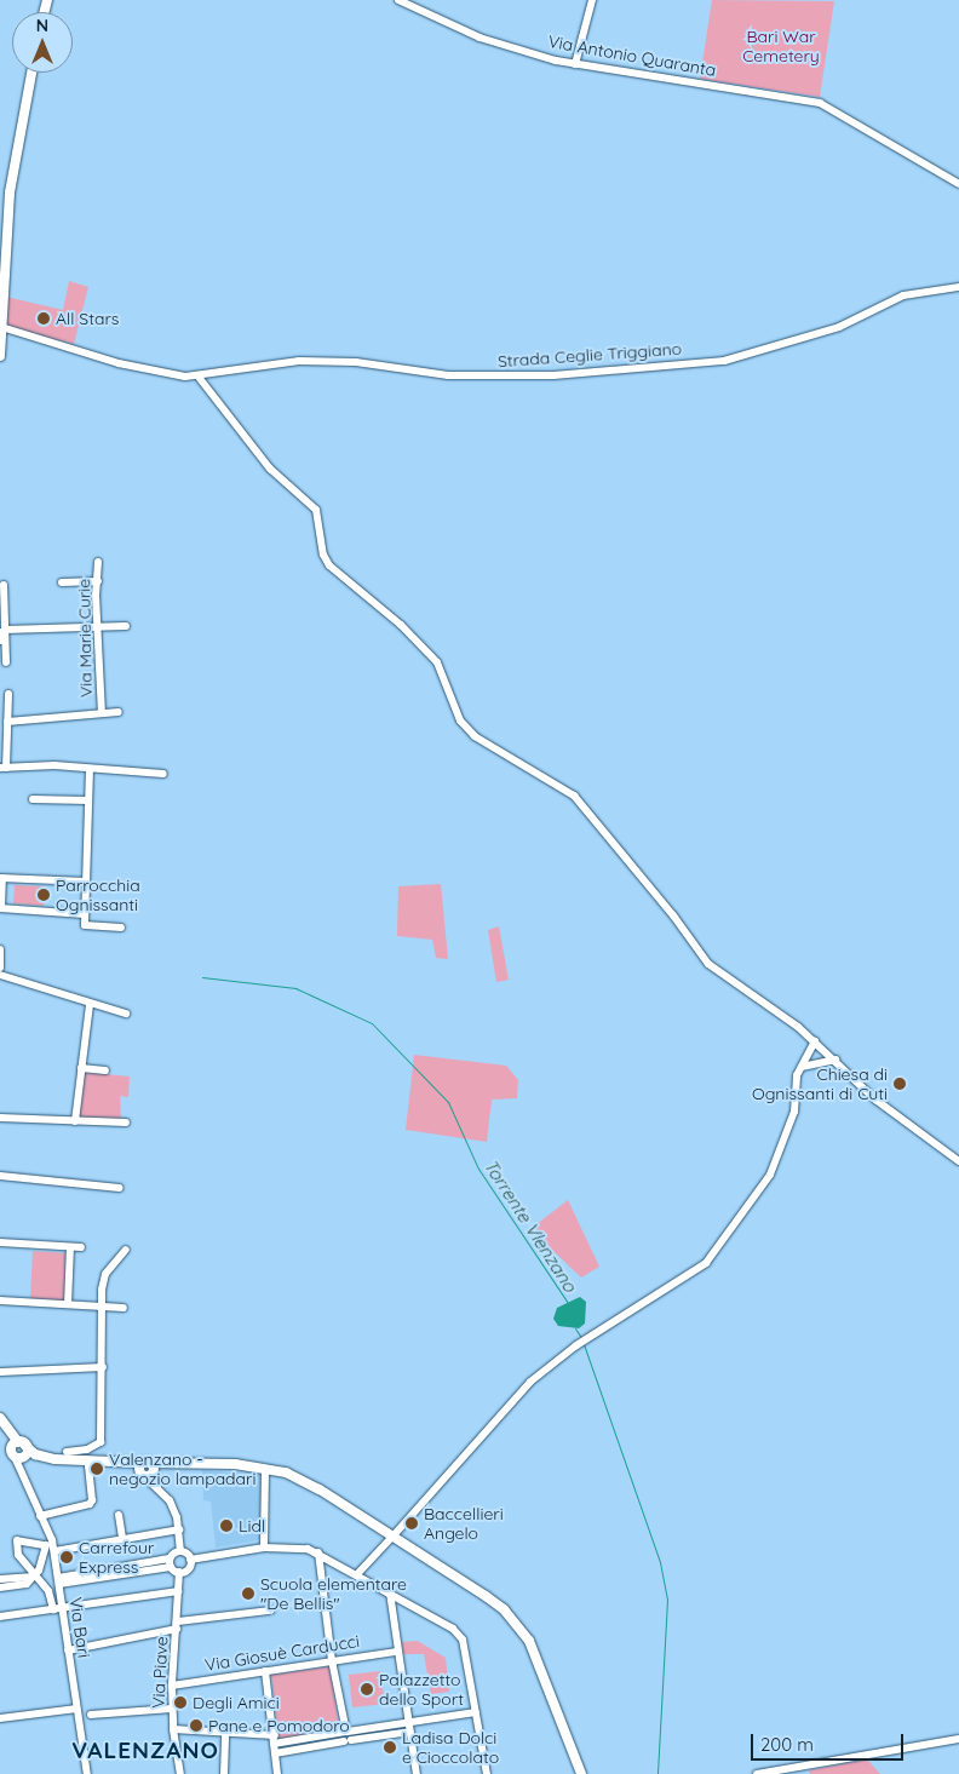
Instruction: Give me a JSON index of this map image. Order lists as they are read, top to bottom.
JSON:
{
  "streets": {
    "main road": ["Via Bari"],
    "street": [
      "Via Antonio Quaranta",
      "Strada Ceglie Triggiano",
      "Via Marie Curie",
      "Via Giosuè Carducci",
      "Via Piave"
    ]
  },
  "crossings": [
    ["Via Giosuè Carducci", "Via Piave"]
  ],
  "districts": ["VALENZANO"],
  "water": ["Torrente Vlenzano"],
  "parks": ["Bari War Cemetery"],
  "places": [
    "All Stars",
    "Parrocchia Ognissanti",
    "Chiesa di Ognissanti di Cuti",
    "Valenzano - negozio lampadari",
    "Baccellieri Angelo",
    "Lidl",
    "Carrefour Express",
    "Scuola elementare \"De Bellis\"",
    "Palazzetto dello Sport",
    "Degli Amici",
    "Pane e Pomodoro",
    "Ladisa Dolci e Cioccolato"
  ],
  "scale_bar": "200 m",
  "north": "top"
}
